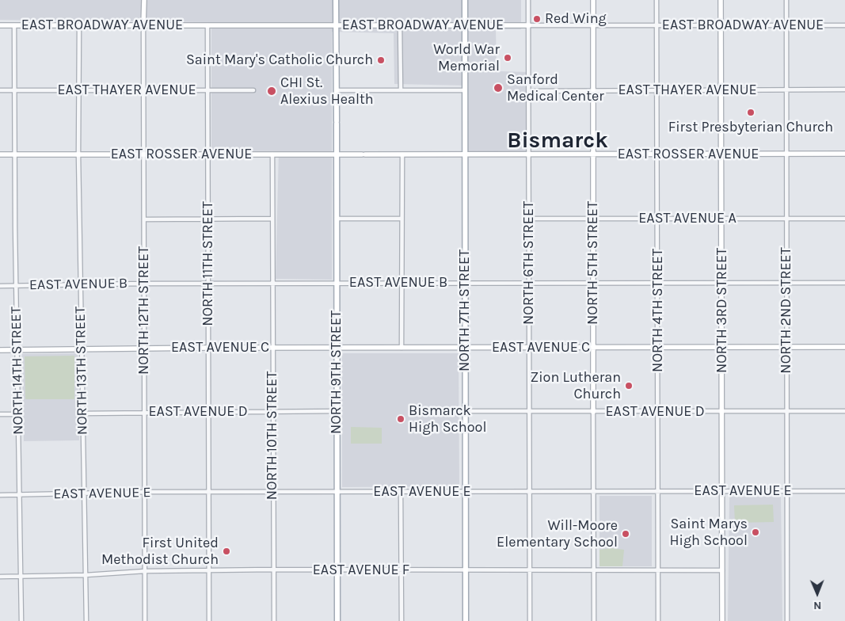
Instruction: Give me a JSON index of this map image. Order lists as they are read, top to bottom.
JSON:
{
  "streets": {
    "main road": ["NORTH 7TH STREET", "NORTH 9TH STREET"],
    "street": [
      "EAST BROADWAY AVENUE",
      "EAST THAYER AVENUE",
      "EAST ROSSER AVENUE",
      "EAST AVENUE A",
      "NORTH 6TH STREET",
      "NORTH 5TH STREET",
      "NORTH 11TH STREET",
      "EAST AVENUE B",
      "NORTH 12TH STREET",
      "NORTH 4TH STREET",
      "NORTH 3RD STREET",
      "NORTH 2ND STREET",
      "EAST AVENUE C",
      "NORTH 14TH STREET",
      "NORTH 13TH STREET",
      "EAST AVENUE D",
      "NORTH 10TH STREET",
      "EAST AVENUE E",
      "EAST AVENUE F"
    ]
  },
  "crossings": [
    ["EAST BROADWAY AVENUE", "NORTH 6TH STREET"],
    ["EAST BROADWAY AVENUE", "NORTH 5TH STREET"],
    ["EAST BROADWAY AVENUE", "NORTH 11TH STREET"],
    ["EAST BROADWAY AVENUE", "NORTH 12TH STREET"],
    ["EAST BROADWAY AVENUE", "NORTH 7TH STREET"],
    ["EAST BROADWAY AVENUE", "NORTH 4TH STREET"],
    ["EAST BROADWAY AVENUE", "NORTH 3RD STREET"],
    ["EAST BROADWAY AVENUE", "NORTH 2ND STREET"],
    ["EAST BROADWAY AVENUE", "NORTH 14TH STREET"],
    ["EAST BROADWAY AVENUE", "NORTH 13TH STREET"],
    ["EAST BROADWAY AVENUE", "NORTH 9TH STREET"],
    ["EAST THAYER AVENUE", "NORTH 6TH STREET"],
    ["EAST THAYER AVENUE", "NORTH 5TH STREET"],
    ["EAST THAYER AVENUE", "NORTH 11TH STREET"],
    ["EAST THAYER AVENUE", "NORTH 12TH STREET"],
    ["EAST THAYER AVENUE", "NORTH 4TH STREET"],
    ["EAST THAYER AVENUE", "NORTH 3RD STREET"],
    ["EAST THAYER AVENUE", "NORTH 2ND STREET"],
    ["EAST THAYER AVENUE", "NORTH 14TH STREET"],
    ["EAST THAYER AVENUE", "NORTH 13TH STREET"],
    ["EAST ROSSER AVENUE", "NORTH 6TH STREET"],
    ["EAST ROSSER AVENUE", "NORTH 5TH STREET"],
    ["EAST ROSSER AVENUE", "NORTH 11TH STREET"],
    ["EAST ROSSER AVENUE", "NORTH 12TH STREET"],
    ["EAST ROSSER AVENUE", "NORTH 7TH STREET"],
    ["EAST ROSSER AVENUE", "NORTH 4TH STREET"],
    ["EAST ROSSER AVENUE", "NORTH 3RD STREET"],
    ["EAST ROSSER AVENUE", "NORTH 2ND STREET"],
    ["EAST ROSSER AVENUE", "NORTH 14TH STREET"],
    ["EAST ROSSER AVENUE", "NORTH 13TH STREET"],
    ["EAST ROSSER AVENUE", "NORTH 9TH STREET"],
    ["EAST ROSSER AVENUE", "NORTH 10TH STREET"],
    ["EAST AVENUE A", "NORTH 6TH STREET"],
    ["EAST AVENUE A", "NORTH 5TH STREET"],
    ["EAST AVENUE A", "NORTH 4TH STREET"],
    ["EAST AVENUE A", "NORTH 3RD STREET"],
    ["EAST AVENUE A", "NORTH 2ND STREET"],
    ["NORTH 6TH STREET", "EAST AVENUE B"],
    ["NORTH 6TH STREET", "EAST AVENUE C"],
    ["NORTH 6TH STREET", "EAST AVENUE D"],
    ["NORTH 6TH STREET", "EAST AVENUE E"],
    ["NORTH 6TH STREET", "EAST AVENUE F"],
    ["NORTH 5TH STREET", "EAST AVENUE B"],
    ["NORTH 5TH STREET", "EAST AVENUE C"],
    ["NORTH 5TH STREET", "EAST AVENUE D"],
    ["NORTH 5TH STREET", "EAST AVENUE E"],
    ["NORTH 5TH STREET", "EAST AVENUE F"],
    ["NORTH 11TH STREET", "EAST AVENUE B"],
    ["NORTH 11TH STREET", "EAST AVENUE C"],
    ["NORTH 11TH STREET", "EAST AVENUE D"],
    ["NORTH 11TH STREET", "EAST AVENUE E"],
    ["NORTH 11TH STREET", "EAST AVENUE F"],
    ["EAST AVENUE B", "NORTH 12TH STREET"],
    ["EAST AVENUE B", "NORTH 7TH STREET"],
    ["EAST AVENUE B", "NORTH 4TH STREET"],
    ["EAST AVENUE B", "NORTH 3RD STREET"],
    ["EAST AVENUE B", "NORTH 2ND STREET"],
    ["EAST AVENUE B", "NORTH 14TH STREET"],
    ["EAST AVENUE B", "NORTH 13TH STREET"],
    ["EAST AVENUE B", "NORTH 9TH STREET"],
    ["EAST AVENUE B", "NORTH 10TH STREET"],
    ["NORTH 12TH STREET", "EAST AVENUE C"],
    ["NORTH 12TH STREET", "EAST AVENUE D"],
    ["NORTH 12TH STREET", "EAST AVENUE E"],
    ["NORTH 12TH STREET", "EAST AVENUE F"],
    ["NORTH 7TH STREET", "EAST AVENUE C"],
    ["NORTH 7TH STREET", "EAST AVENUE D"],
    ["NORTH 7TH STREET", "EAST AVENUE E"],
    ["NORTH 7TH STREET", "EAST AVENUE F"],
    ["NORTH 4TH STREET", "EAST AVENUE C"],
    ["NORTH 4TH STREET", "EAST AVENUE D"],
    ["NORTH 4TH STREET", "EAST AVENUE E"],
    ["NORTH 4TH STREET", "EAST AVENUE F"],
    ["NORTH 3RD STREET", "EAST AVENUE C"],
    ["NORTH 3RD STREET", "EAST AVENUE D"],
    ["NORTH 3RD STREET", "EAST AVENUE E"],
    ["NORTH 3RD STREET", "EAST AVENUE F"],
    ["NORTH 2ND STREET", "EAST AVENUE C"],
    ["NORTH 2ND STREET", "EAST AVENUE D"],
    ["NORTH 2ND STREET", "EAST AVENUE E"],
    ["EAST AVENUE C", "NORTH 14TH STREET"],
    ["EAST AVENUE C", "NORTH 13TH STREET"],
    ["EAST AVENUE C", "NORTH 9TH STREET"],
    ["EAST AVENUE C", "NORTH 10TH STREET"],
    ["NORTH 14TH STREET", "EAST AVENUE E"],
    ["NORTH 14TH STREET", "EAST AVENUE F"],
    ["NORTH 13TH STREET", "EAST AVENUE D"],
    ["NORTH 13TH STREET", "EAST AVENUE E"],
    ["NORTH 13TH STREET", "EAST AVENUE F"],
    ["NORTH 9TH STREET", "EAST AVENUE D"],
    ["NORTH 9TH STREET", "EAST AVENUE E"],
    ["NORTH 9TH STREET", "EAST AVENUE F"],
    ["EAST AVENUE D", "NORTH 10TH STREET"],
    ["NORTH 10TH STREET", "EAST AVENUE E"],
    ["NORTH 10TH STREET", "EAST AVENUE F"]
  ],
  "districts": ["Bismarck"],
  "places": [
    "Red Wing",
    "World War Memorial",
    "Saint Mary's Catholic Church",
    "Sanford Medical Center",
    "CHI St. Alexius Health",
    "First Presbyterian Church",
    "Zion Lutheran Church",
    "Bismarck High School",
    "Saint Marys High School",
    "Will-Moore Elementary School",
    "First United Methodist Church"
  ],
  "north": "bottom"
}
